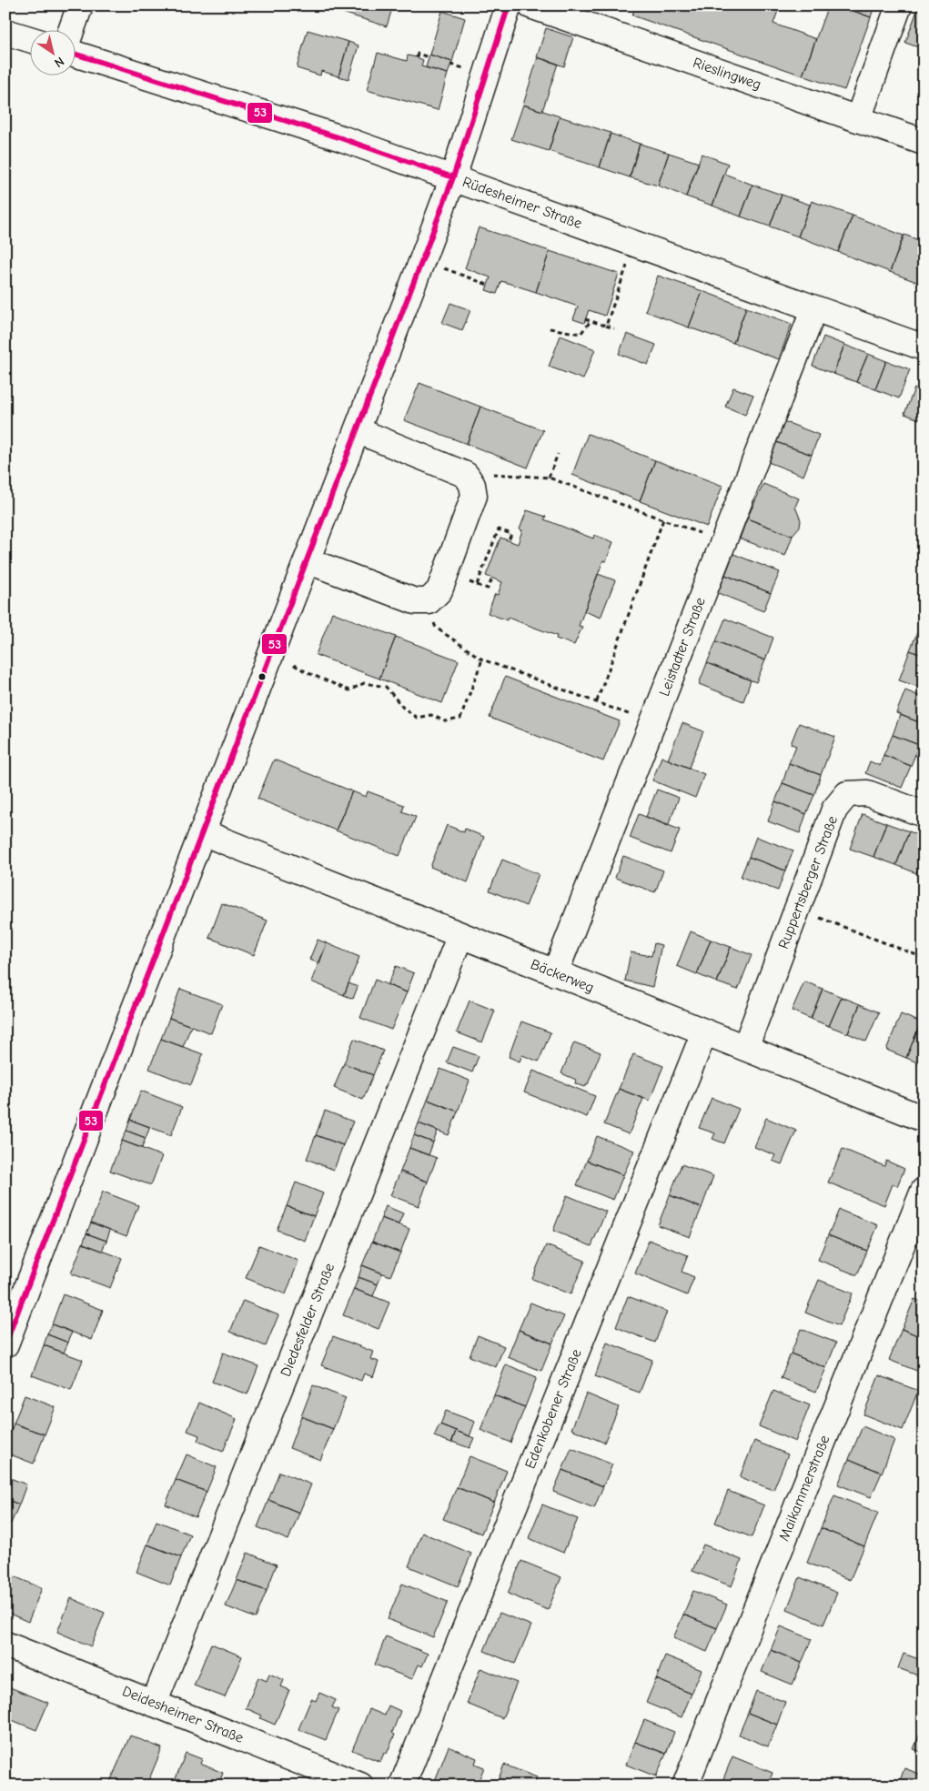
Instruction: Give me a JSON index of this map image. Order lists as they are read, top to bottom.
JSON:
{
  "streets": {
    "street": [
      "Rieslingweg",
      "Rüdesheimer Straße",
      "Leistadter Straße",
      "Ruppertsberger Straße",
      "Bäckerweg",
      "Diedesfelder Straße",
      "Edenkobener Straße",
      "Maikammerstraße",
      "Deidesheimer Straße"
    ]
  },
  "crossings": [
    ["Leistadter Straße", "Bäckerweg"],
    ["Ruppertsberger Straße", "Bäckerweg"],
    ["Bäckerweg", "Diedesfelder Straße"],
    ["Bäckerweg", "Edenkobener Straße"],
    ["Diedesfelder Straße", "Deidesheimer Straße"]
  ],
  "lines": ["transit line 53"],
  "north": "bottom right"
}
